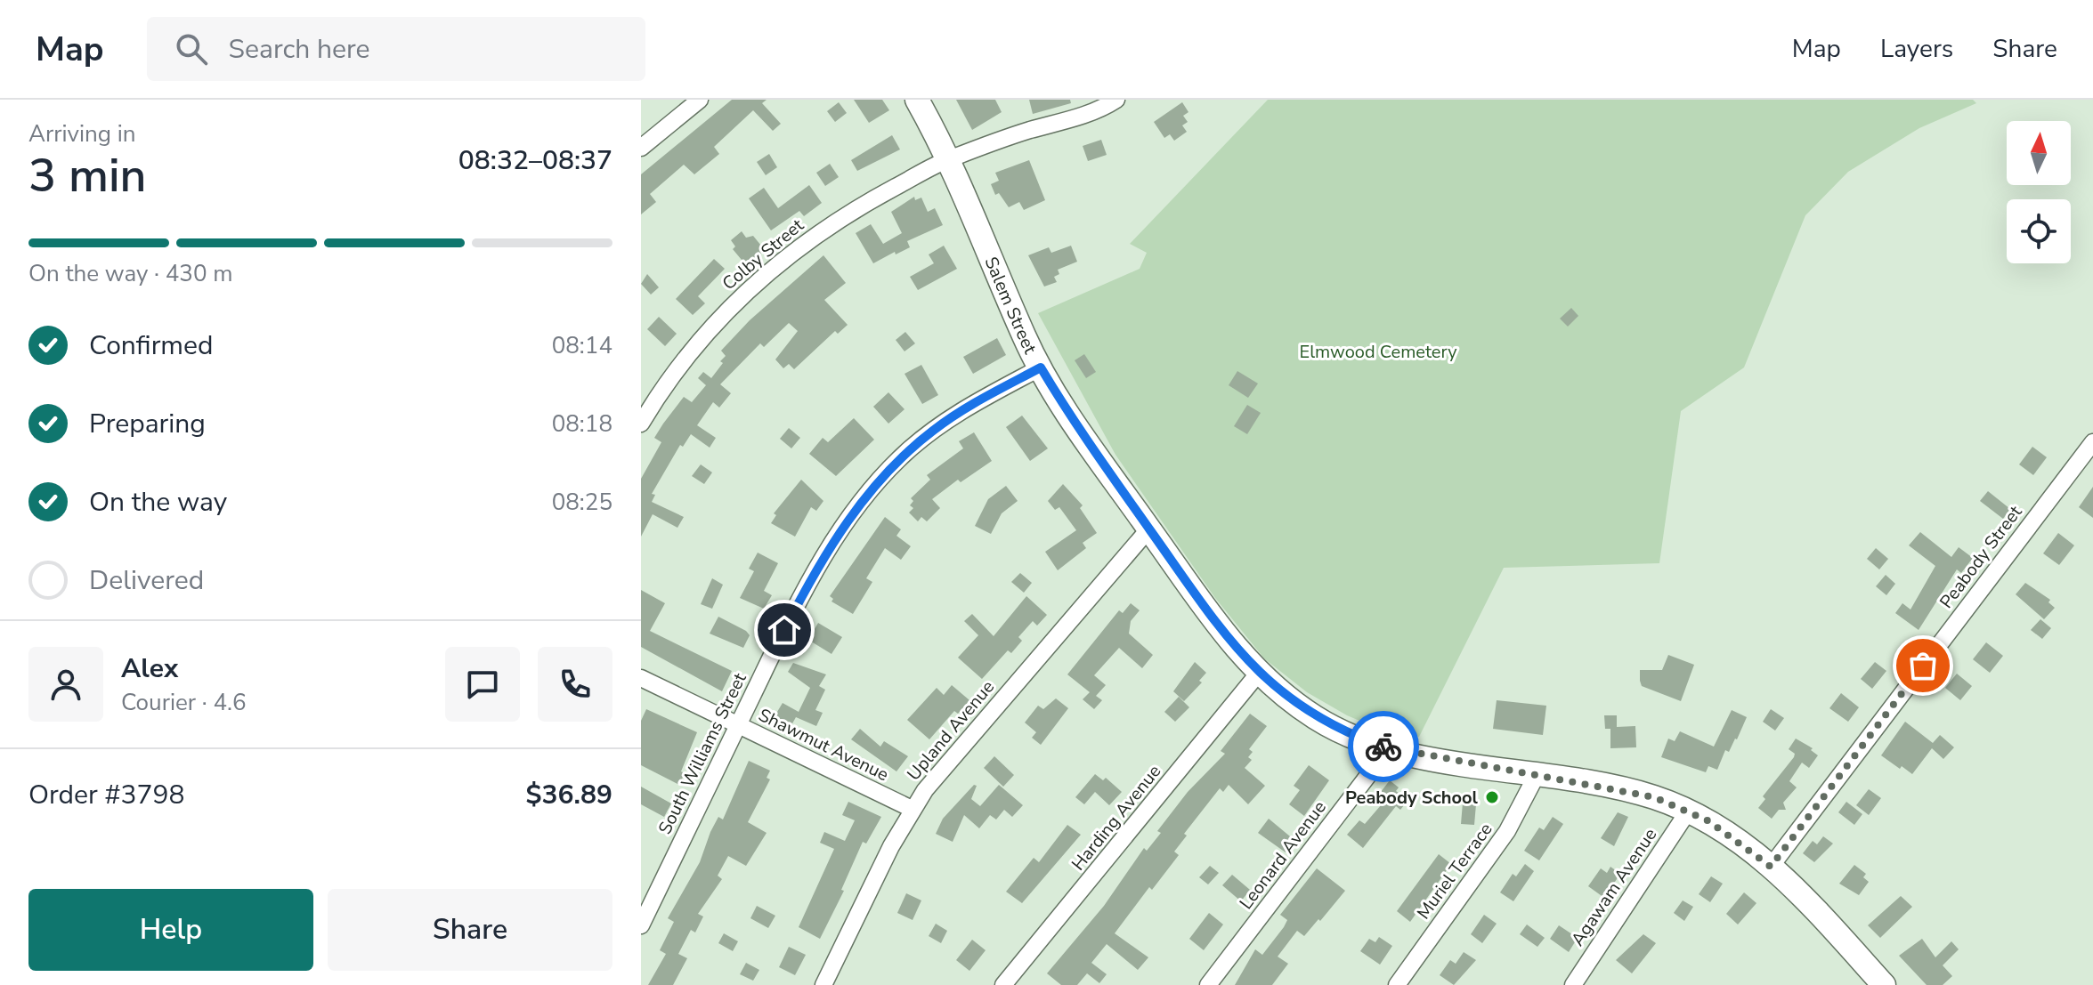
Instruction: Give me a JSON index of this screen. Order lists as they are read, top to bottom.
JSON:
{
  "streets": {
    "main road": ["Salem Street"],
    "street": [
      "Colby Street",
      "Peabody Street",
      "Upland Avenue",
      "Shawmut Avenue",
      "South Williams Street",
      "Harding Avenue",
      "Leonard Avenue",
      "Muriel Terrace",
      "Agawam Avenue"
    ]
  },
  "crossings": [
    ["Colby Street", "Salem Street"],
    ["Salem Street", "Peabody Street"],
    ["Salem Street", "Upland Avenue"],
    ["Salem Street", "South Williams Street"],
    ["Salem Street", "Harding Avenue"],
    ["Salem Street", "Leonard Avenue"],
    ["Salem Street", "Muriel Terrace"],
    ["Salem Street", "Agawam Avenue"],
    ["Upland Avenue", "Shawmut Avenue"],
    ["Shawmut Avenue", "South Williams Street"]
  ],
  "parks": ["Elmwood Cemetery"],
  "places": ["Peabody School"],
  "north": "top",
  "page": {
    "header": "Map",
    "search": "Search here",
    "nav": ["Map", "Layers", "Share"],
    "heading": ["3 min", "Arriving in", "08:32–08:37"],
    "panel": [
      "Alex",
      "Courier · 4.6",
      "Order #3798",
      "$36.89"
    ],
    "bar": "On the way · 430 m",
    "list": [
      ["Confirmed", "08:14"],
      ["Preparing", "08:18"],
      ["On the way", "08:25"],
      "Delivered"
    ],
    "buttons": ["Help", "Share"]
  }
}
